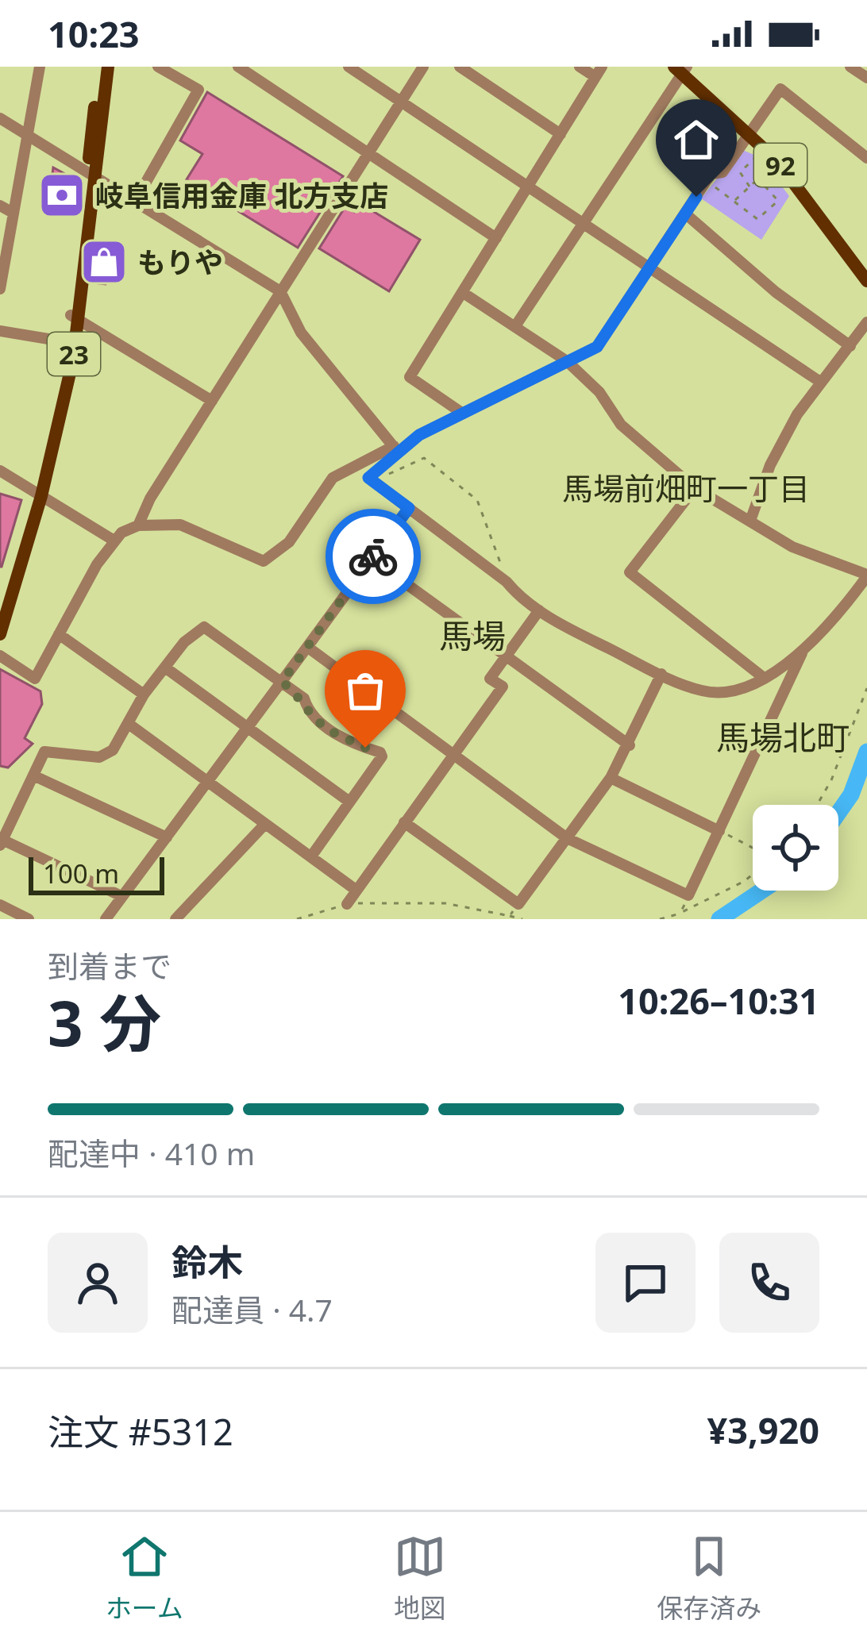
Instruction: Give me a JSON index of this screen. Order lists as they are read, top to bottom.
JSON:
{
  "streets": {
    "main road": ["92", "23"]
  },
  "districts": ["馬場前畑町一丁目", "馬場", "馬場北町"],
  "places": {
    "bank": ["岐阜信用金庫 北方支店"],
    "shop": ["もりや"]
  },
  "scale_bar": "100 m",
  "page": {
    "status": "10:23",
    "scale": "100 m",
    "heading": ["3 分", "到着まで", "10:26–10:31"],
    "panel": [
      "鈴木",
      "配達員 · 4.7",
      "注文 #5312",
      "¥3,920"
    ],
    "bar": "配達中 · 410 m",
    "tabs": ["ホーム", "地図", "保存済み"]
  }
}
